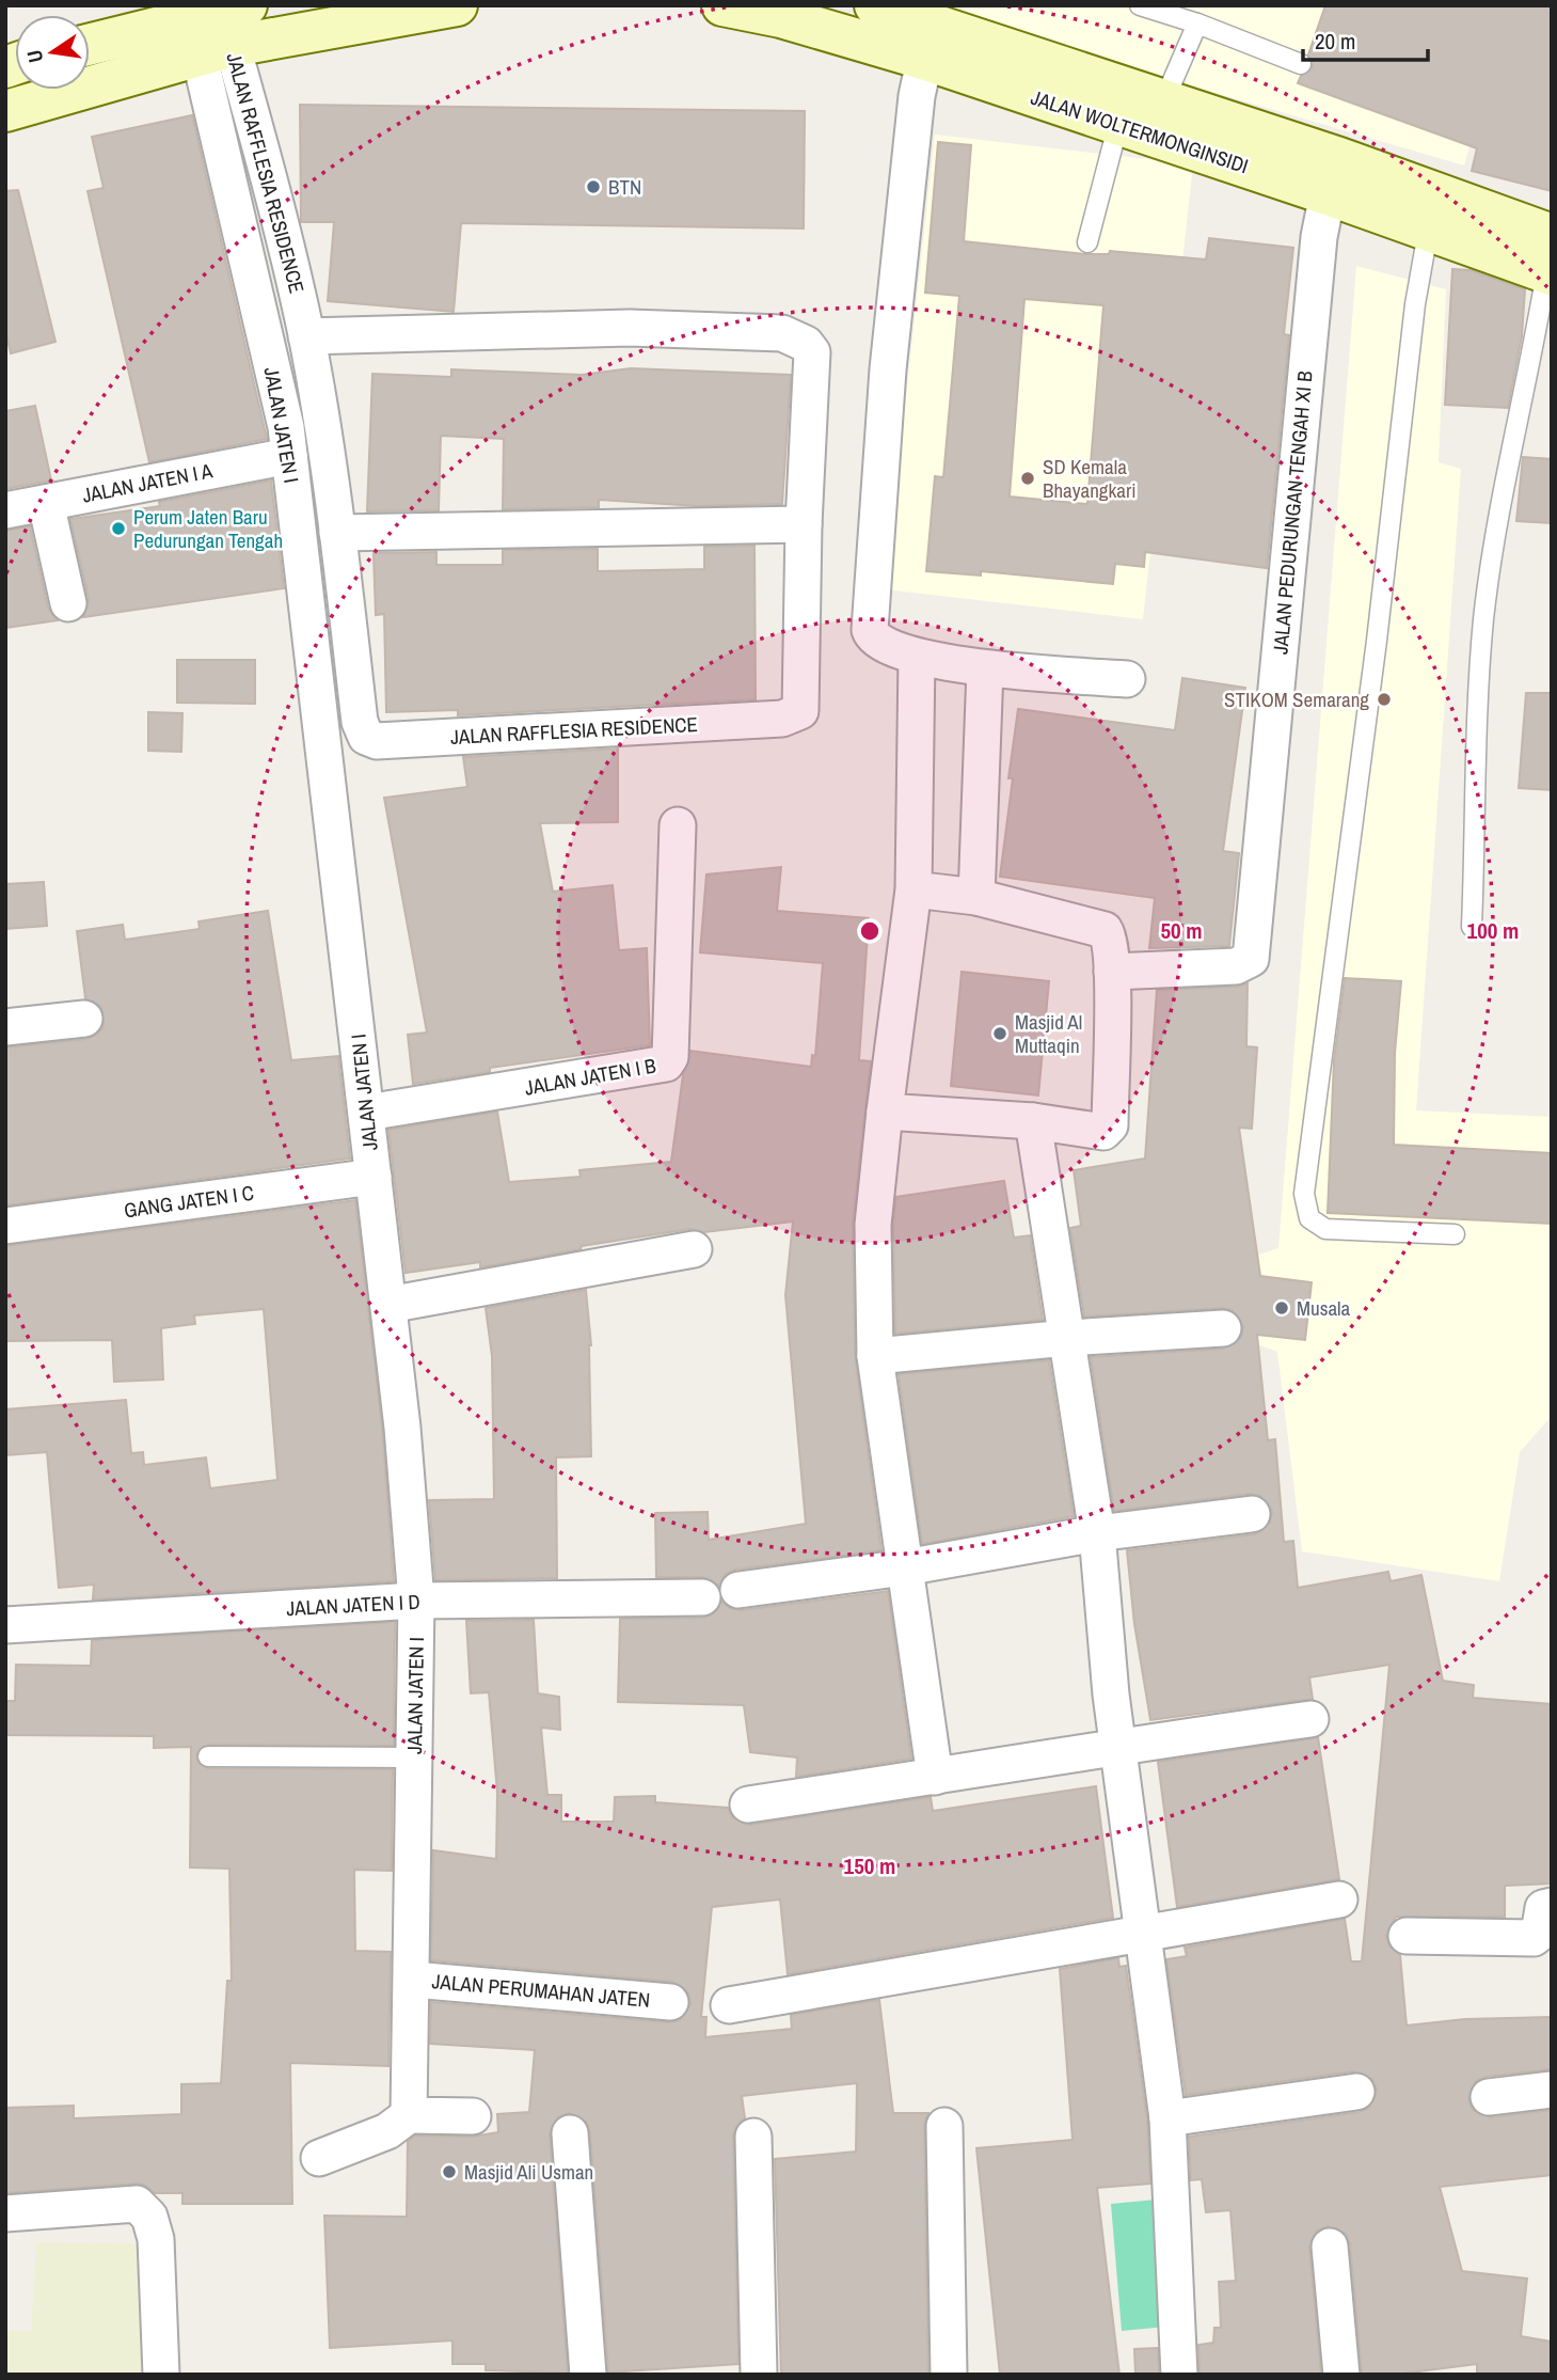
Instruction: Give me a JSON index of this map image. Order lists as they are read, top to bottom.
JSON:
{
  "streets": {
    "main road": ["JALAN WOLTERMONGINSIDI"],
    "street": [
      "JALAN RAFFLESIA RESIDENCE",
      "JALAN JATEN I",
      "JALAN JATEN I A",
      "JALAN PEDURUNGAN TENGAH XI B",
      "JALAN JATEN I B",
      "GANG JATEN I C",
      "JALAN JATEN I D",
      "JALAN PERUMAHAN JATEN"
    ]
  },
  "crossings": [
    ["JALAN WOLTERMONGINSIDI", "JALAN PEDURUNGAN TENGAH XI B"],
    ["JALAN RAFFLESIA RESIDENCE", "JALAN JATEN I"],
    ["JALAN JATEN I", "JALAN JATEN I A"],
    ["JALAN JATEN I", "JALAN JATEN I B"],
    ["JALAN JATEN I", "GANG JATEN I C"],
    ["JALAN JATEN I", "JALAN JATEN I D"],
    ["JALAN JATEN I", "JALAN PERUMAHAN JATEN"]
  ],
  "places": [
    "BTN",
    "SD Kemala Bhayangkari",
    "Perum Jaten Baru Pedurungan Tengah",
    "STIKOM Semarang",
    "Masjid Al Muttaqin",
    "Musala",
    "Masjid Ali Usman"
  ],
  "scale_bar": "20 m",
  "north": "left",
  "rings": ["50 m", "100 m", "150 m"]
}
